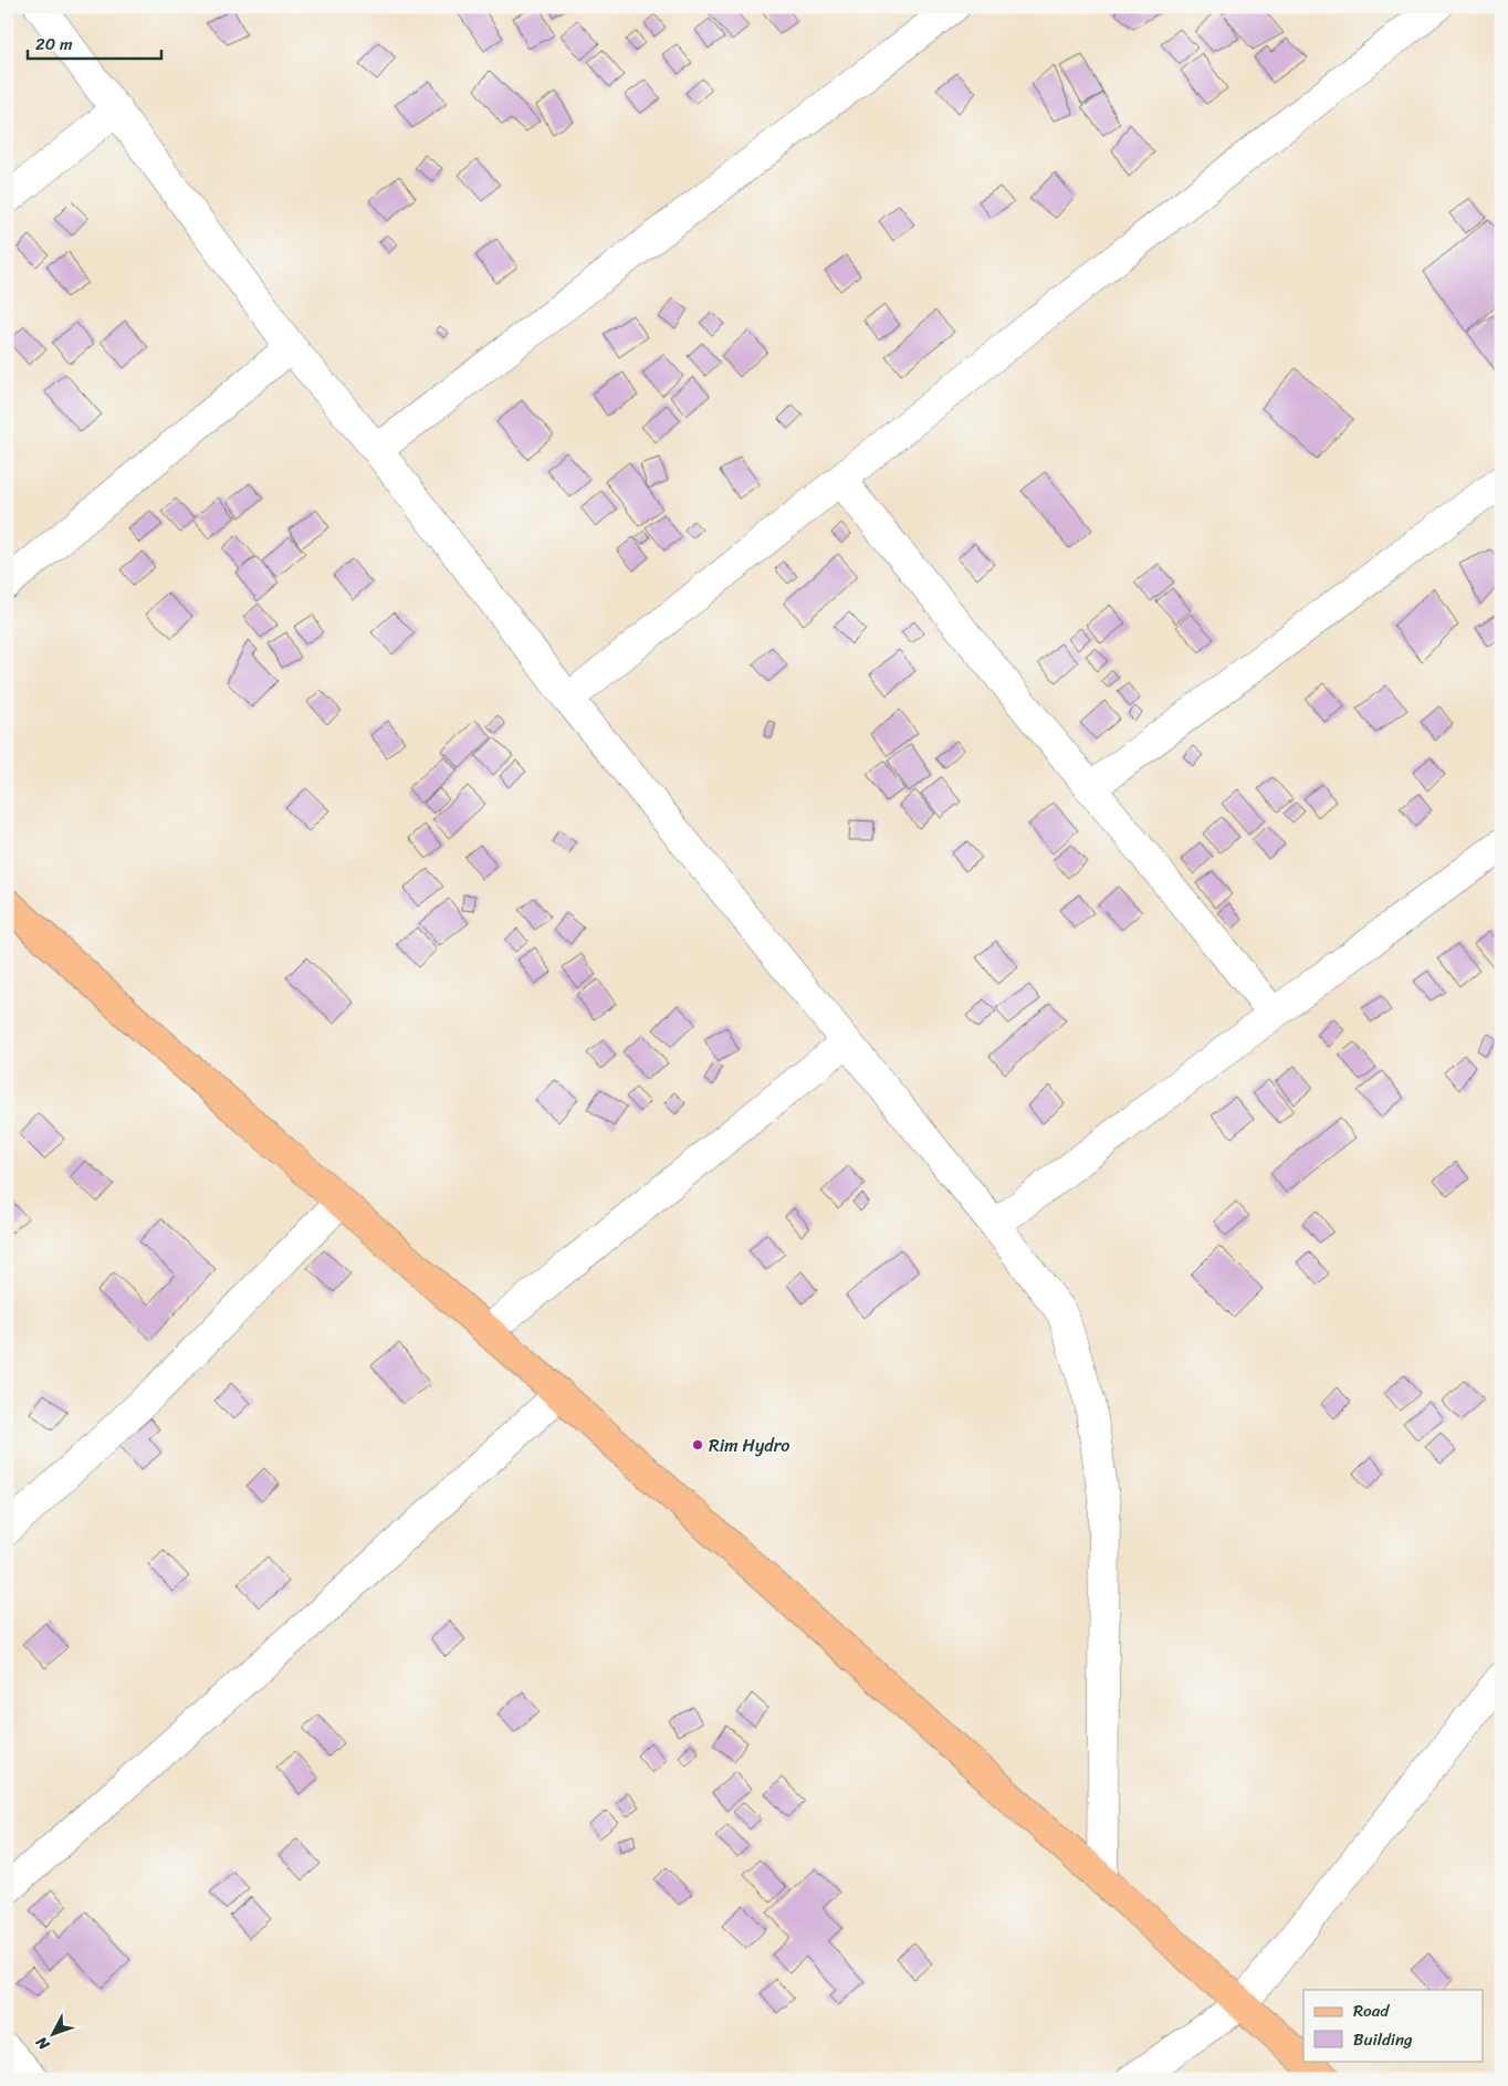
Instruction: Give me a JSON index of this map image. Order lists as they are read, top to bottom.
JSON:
{
  "places": ["Rim Hydro"],
  "legend": ["Road", "Building"],
  "scale_bar": "20 m",
  "north": "bottom left"
}
